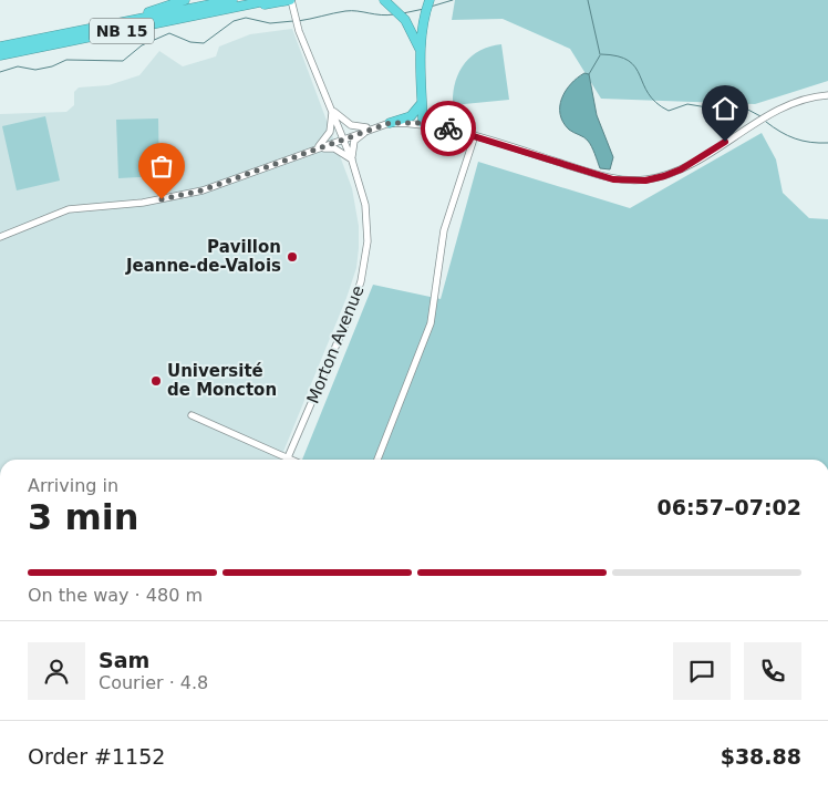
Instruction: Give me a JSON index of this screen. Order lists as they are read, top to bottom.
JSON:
{
  "streets": {
    "highway": ["NB 15"],
    "street": ["Morton Avenue"]
  },
  "places": ["Pavillon Jeanne-de-Valois", "Université de Moncton"],
  "page": {
    "heading": ["3 min", "Arriving in", "06:57–07:02"],
    "panel": [
      "Sam",
      "Courier · 4.8",
      "Order #1152",
      "$38.88"
    ],
    "bar": "On the way · 480 m"
  }
}
